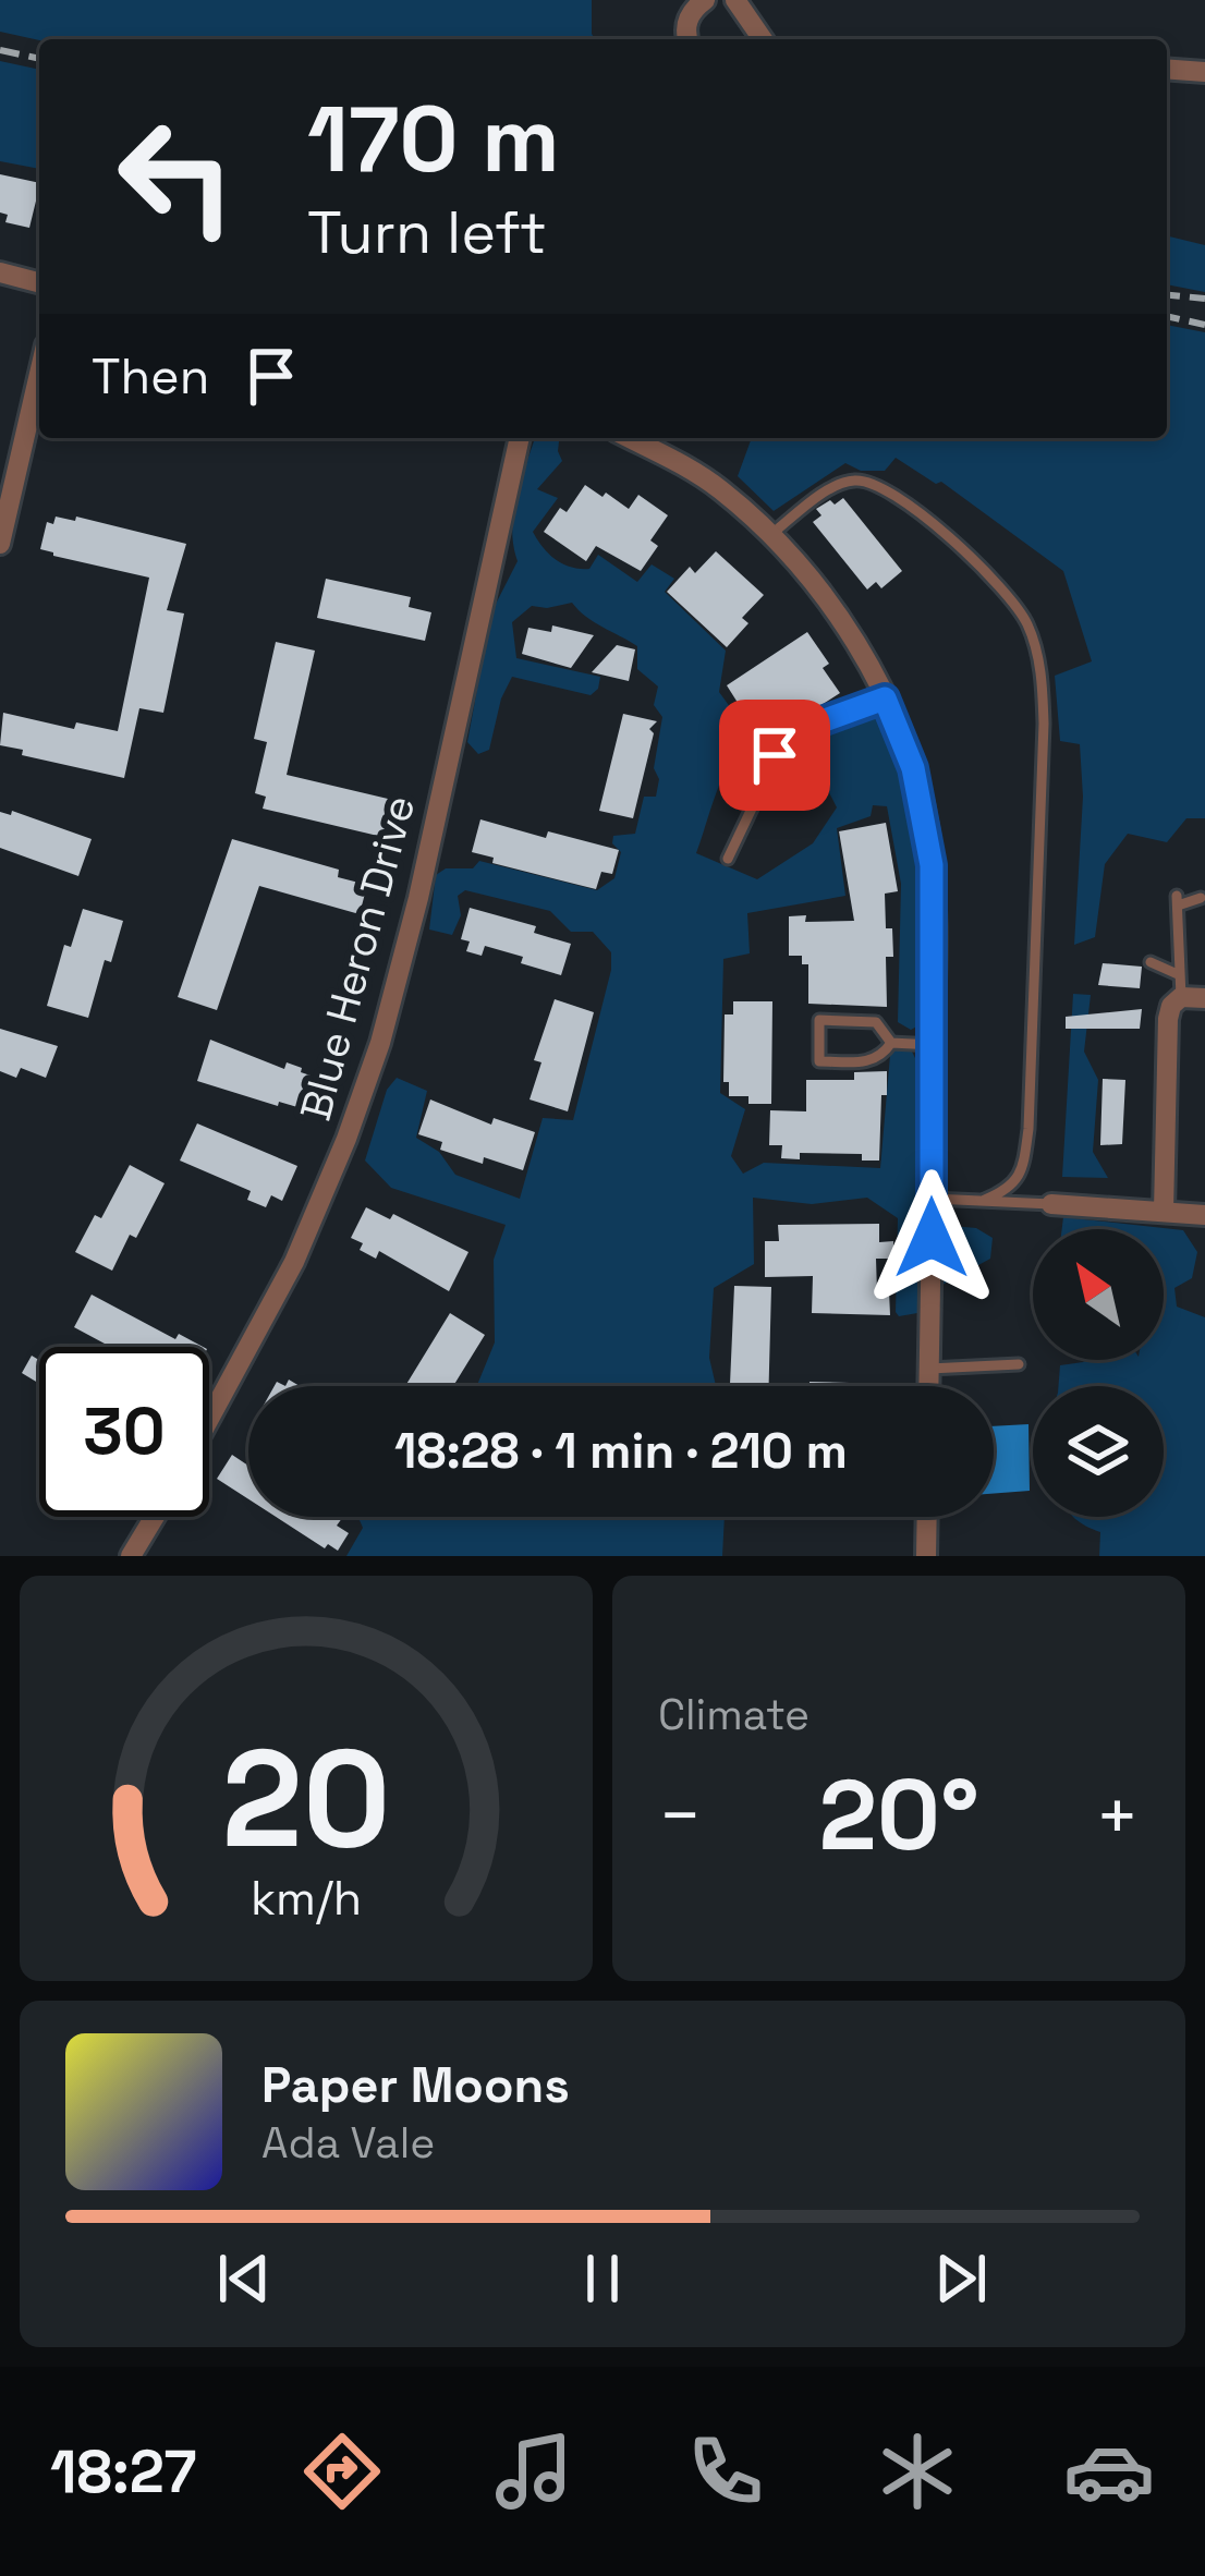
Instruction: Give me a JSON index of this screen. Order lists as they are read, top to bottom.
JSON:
{
  "streets": {
    "street": ["Blue Heron Drive"]
  },
  "north": "top left",
  "page": {
    "turn": ["170 m", "Turn left"],
    "then": "Then",
    "limit": "30",
    "trip": "18:28 · 1 min · 210 m",
    "tile": "Climate",
    "heat": ["−", "20°", "+"],
    "song": ["Paper Moons", "Ada Vale"],
    "tabs": "18:27",
    "gauge": ["20", "km/h"]
  }
}
